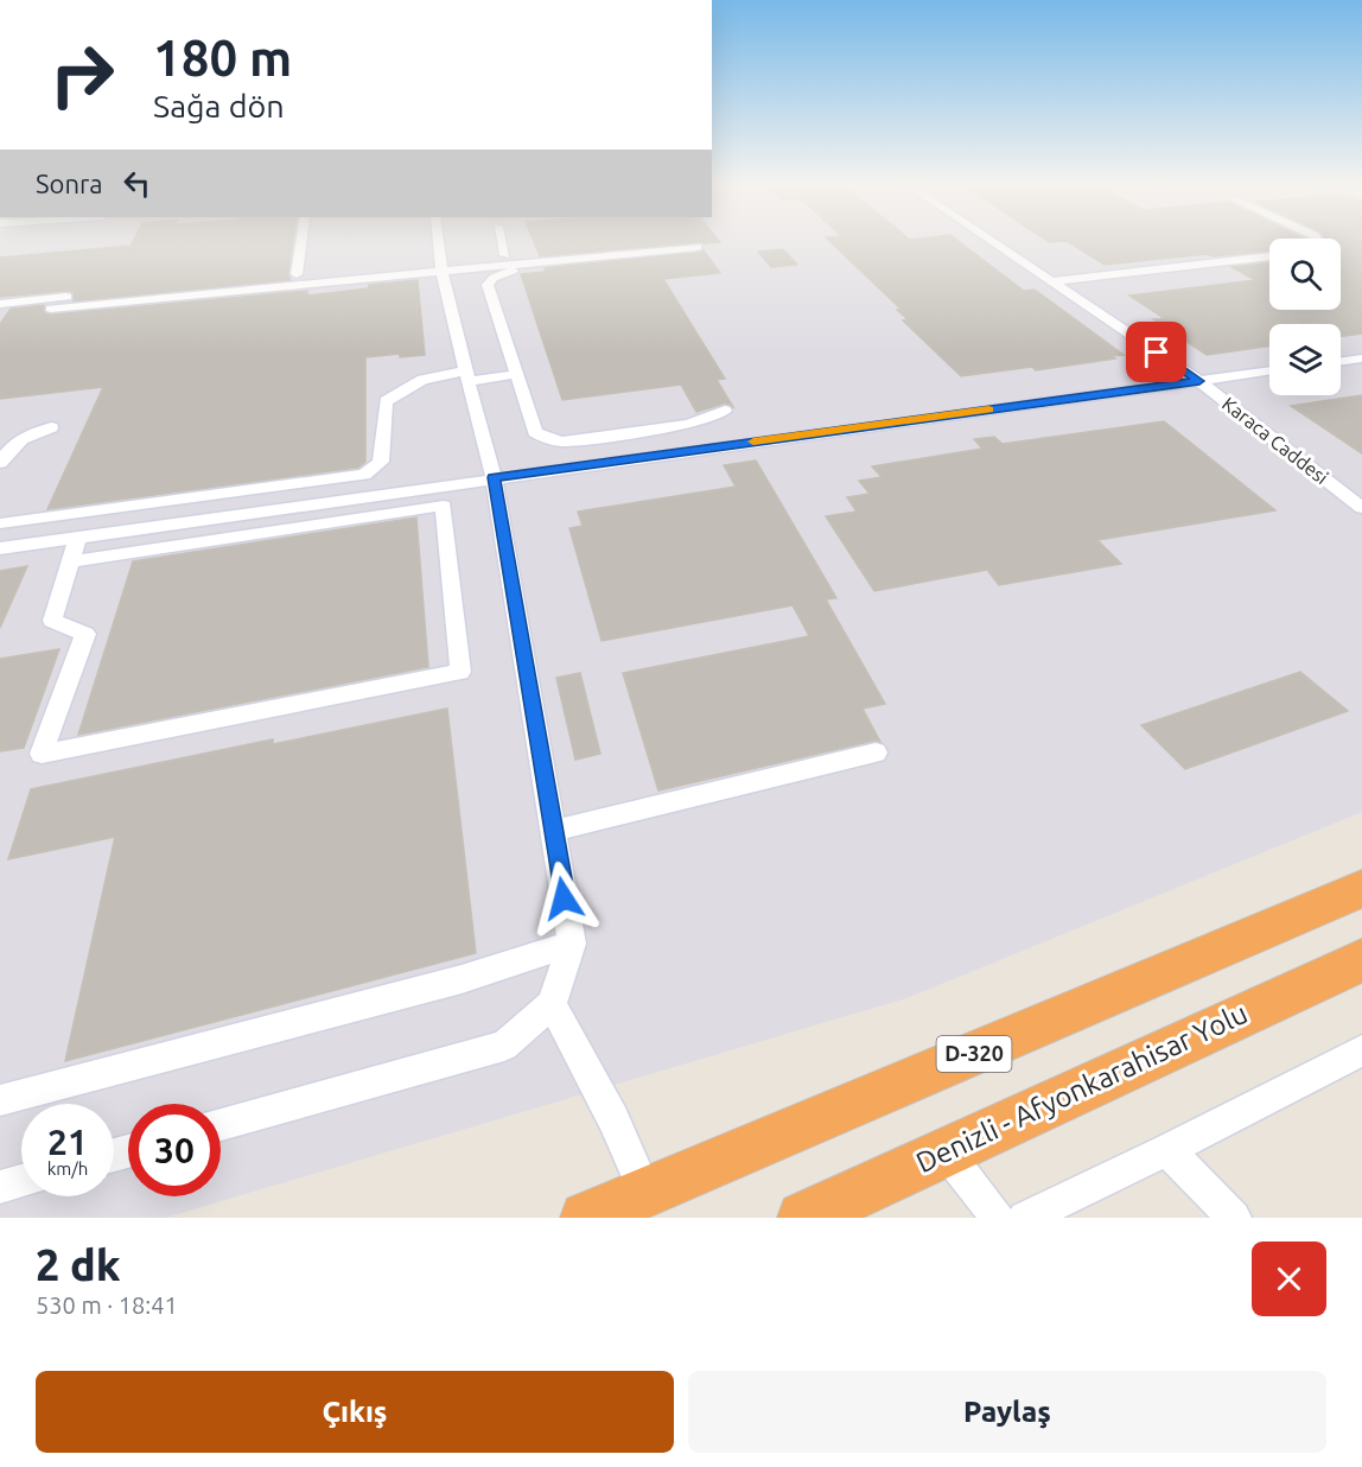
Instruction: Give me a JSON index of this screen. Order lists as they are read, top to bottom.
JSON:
{
  "streets": {
    "highway": ["D-320", "Denizli - Afyonkarahisar Yolu"],
    "street": ["Karaca Caddesi"]
  },
  "page": {
    "turn": ["180 m", "Sağa dön"],
    "then": "Sonra",
    "speed": "21 km/h",
    "limit": "30",
    "heading": ["2 dk", "530 m · 18:41"],
    "buttons": ["Çıkış", "Paylaş"]
  }
}
